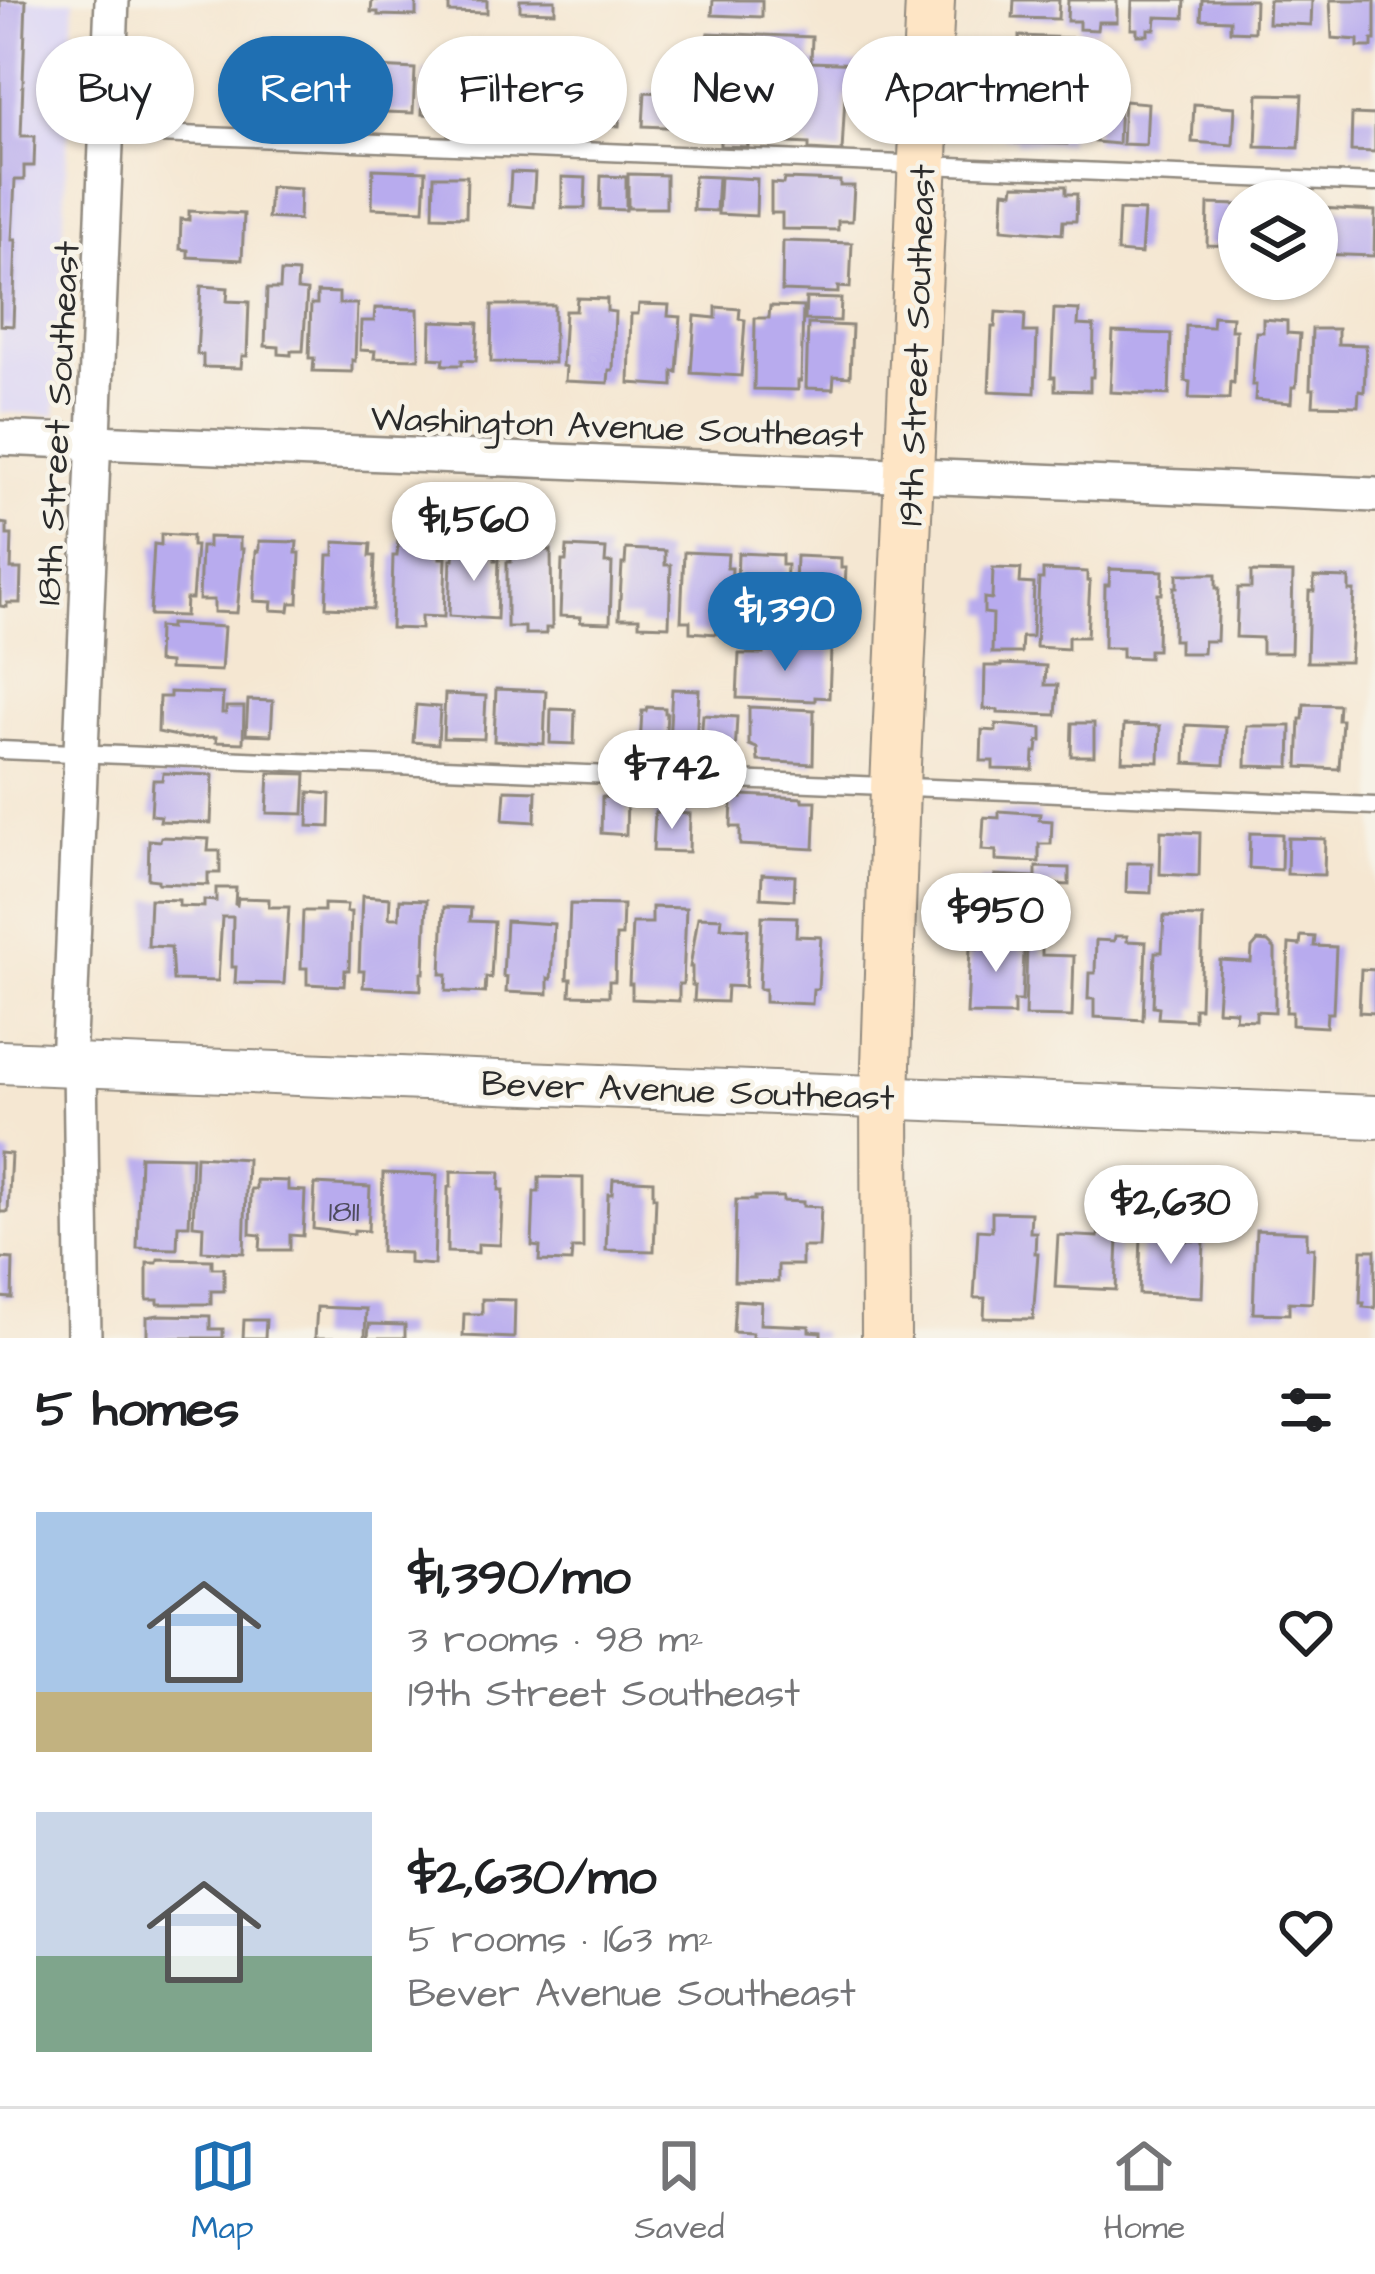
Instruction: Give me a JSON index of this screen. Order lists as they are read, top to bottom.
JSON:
{
  "streets": {
    "main road": ["19th Street Southeast"],
    "street": ["18th Street Southeast", "Washington Avenue Southeast", "Bever Avenue Southeast"]
  },
  "crossings": [
    ["19th Street Southeast", "Washington Avenue Southeast"],
    ["19th Street Southeast", "Bever Avenue Southeast"],
    ["18th Street Southeast", "Washington Avenue Southeast"],
    ["18th Street Southeast", "Bever Avenue Southeast"]
  ],
  "house_numbers": ["1811"],
  "page": {
    "chip": [
      "Buy",
      "Rent",
      "Filters",
      "New",
      "Apartment"
    ],
    "price": [
      "$1,560",
      "$1,390",
      "$742",
      "$950",
      "$2,630"
    ],
    "heading": "5 homes",
    "list": [
      {
        "name": "$1,390/mo",
        "note": "3 rooms · 98 m² · 19th Street Southeast"
      },
      {
        "name": "$2,630/mo",
        "note": "5 rooms · 163 m² · Bever Avenue Southeast"
      }
    ],
    "tabs": ["Map", "Saved", "Home"]
  }
}
